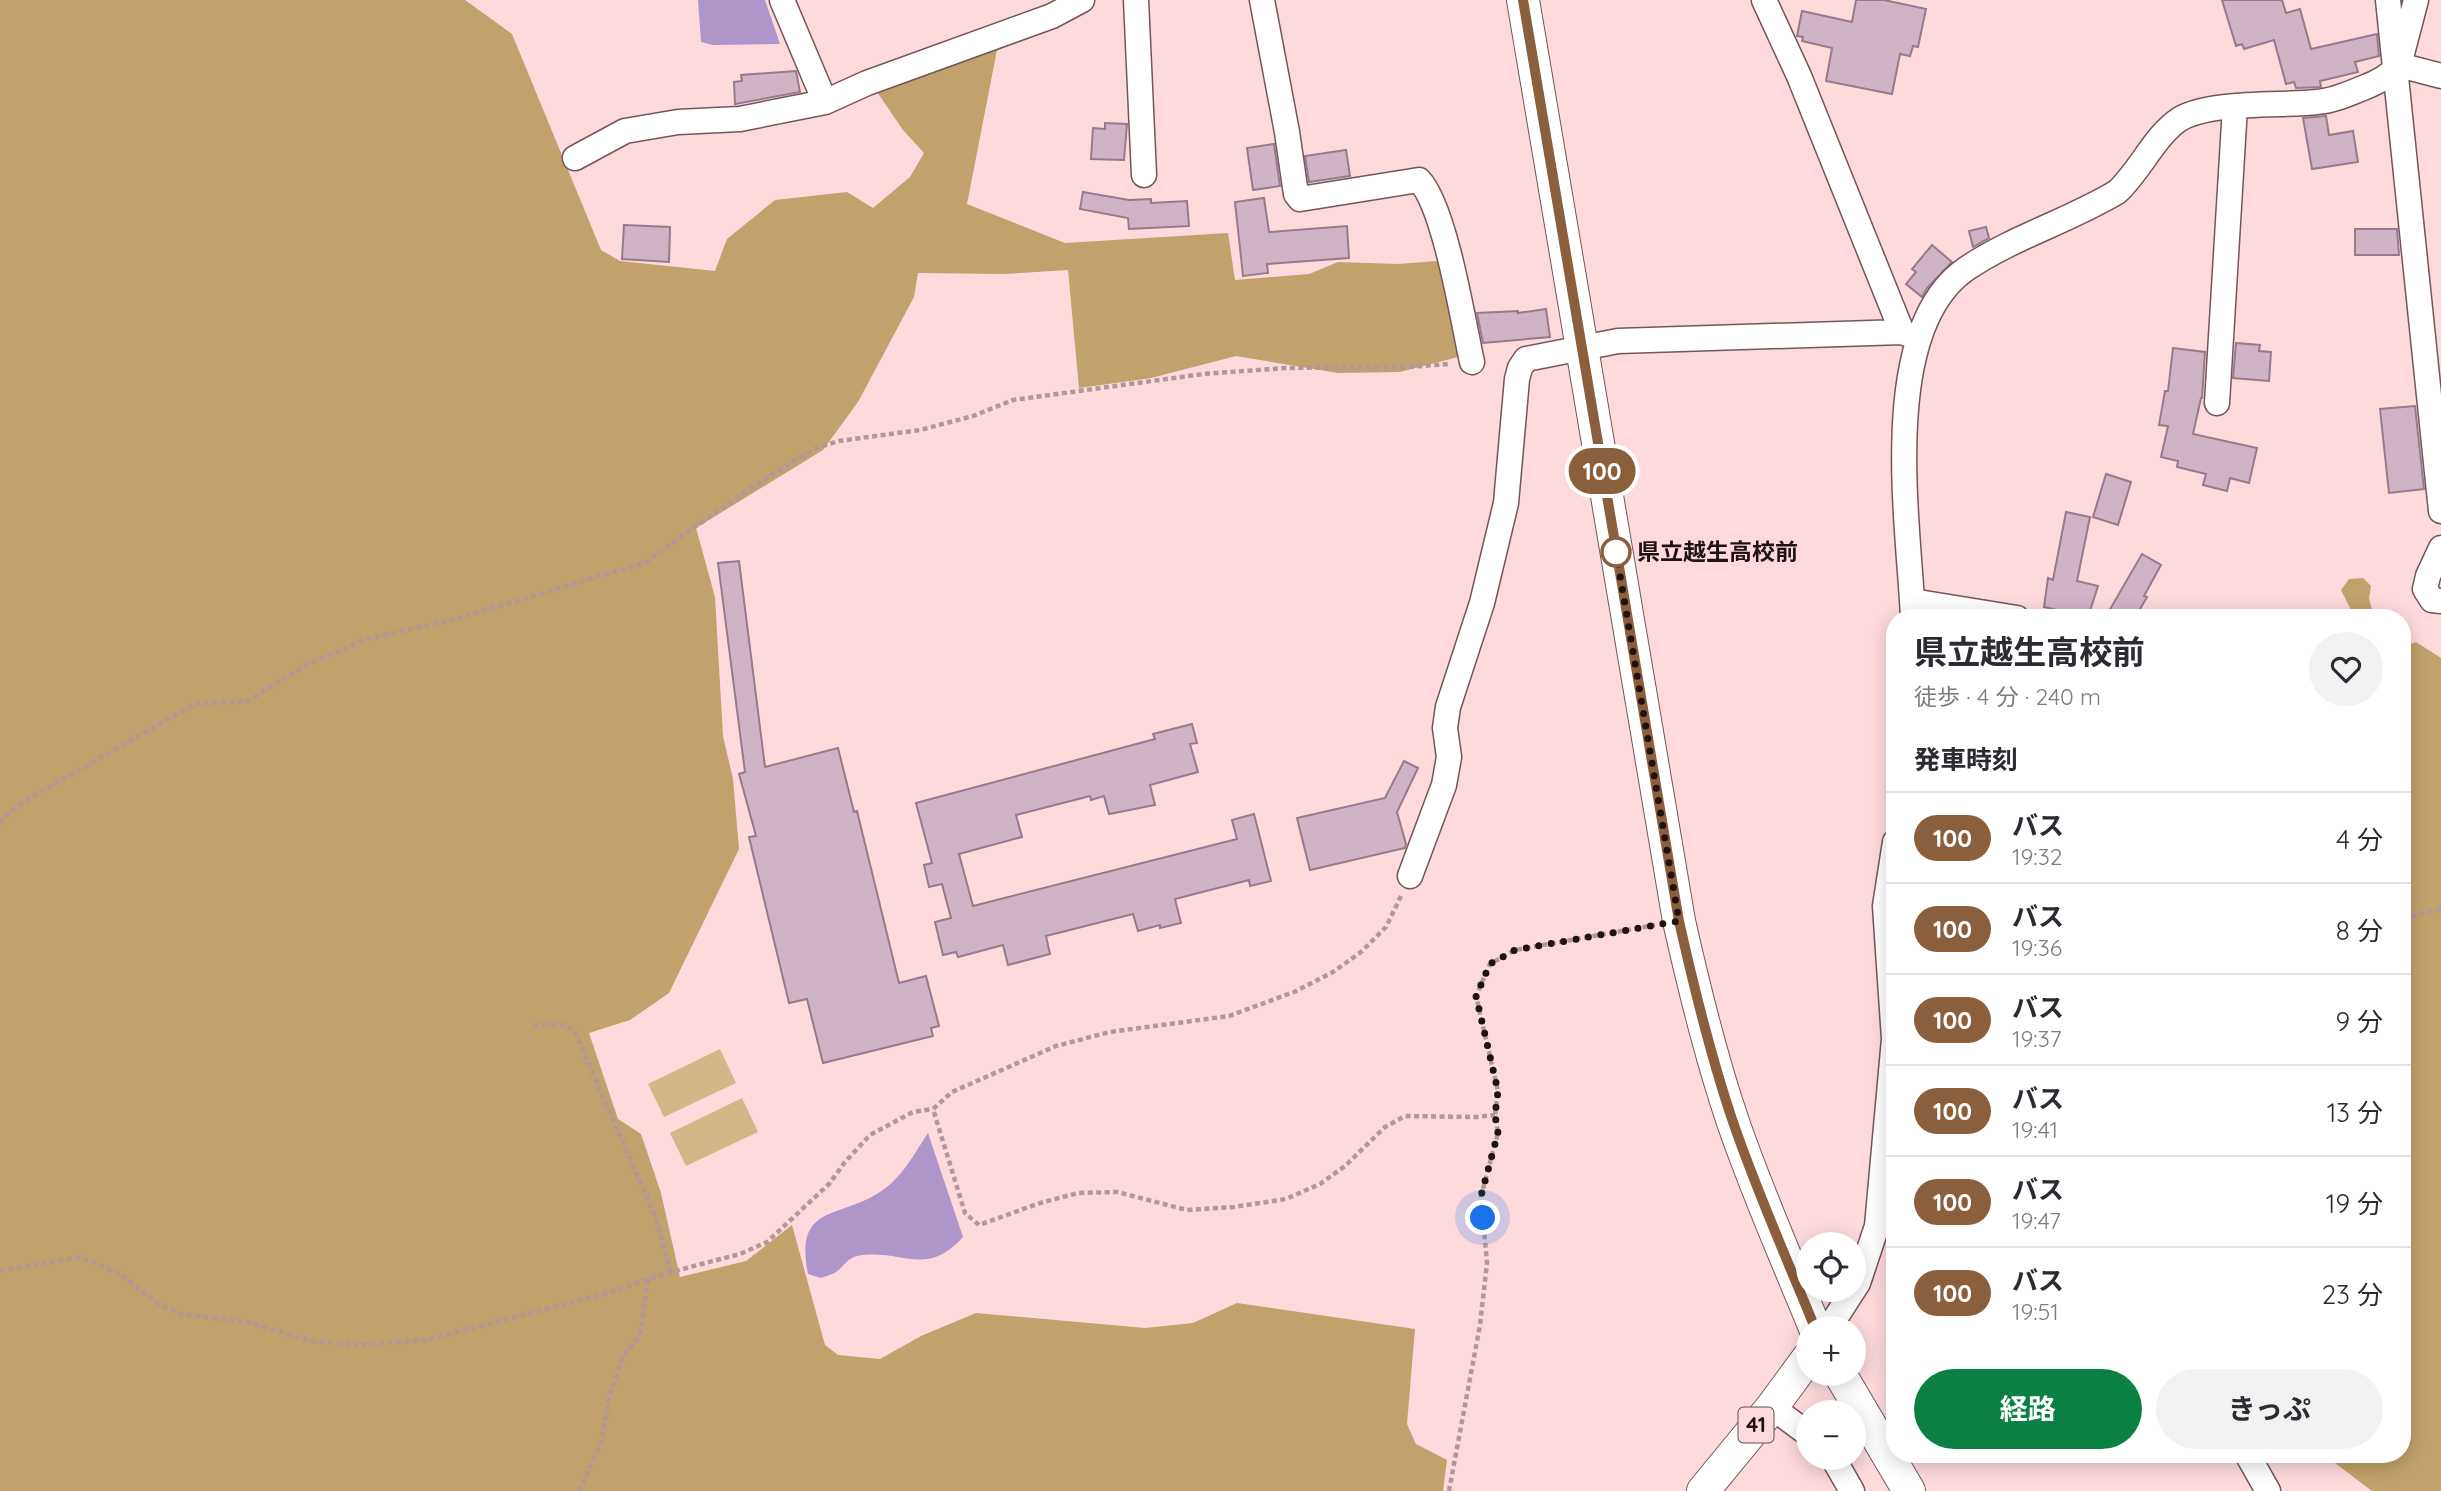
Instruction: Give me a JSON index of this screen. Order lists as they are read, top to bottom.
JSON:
{
  "streets": {
    "main road": ["41"]
  },
  "places": ["県立越生高校前"],
  "lines": ["bus line 100"],
  "page": {
    "on_map": "100",
    "heading": [
      ["県立越生高校前", "徒歩 · 4 分 · 240 m"],
      "発車時刻"
    ],
    "list": [
      {
        "mark": "100",
        "name": "バス",
        "note": "19:32",
        "value": "4 分"
      },
      {
        "mark": "100",
        "name": "バス",
        "note": "19:36",
        "value": "8 分"
      },
      {
        "mark": "100",
        "name": "バス",
        "note": "19:37",
        "value": "9 分"
      },
      {
        "mark": "100",
        "name": "バス",
        "note": "19:41",
        "value": "13 分"
      },
      {
        "mark": "100",
        "name": "バス",
        "note": "19:47",
        "value": "19 分"
      },
      {
        "mark": "100",
        "name": "バス",
        "note": "19:51",
        "value": "23 分"
      }
    ],
    "map_buttons": ["+", "−"],
    "buttons": ["経路", "きっぷ"]
  }
}
